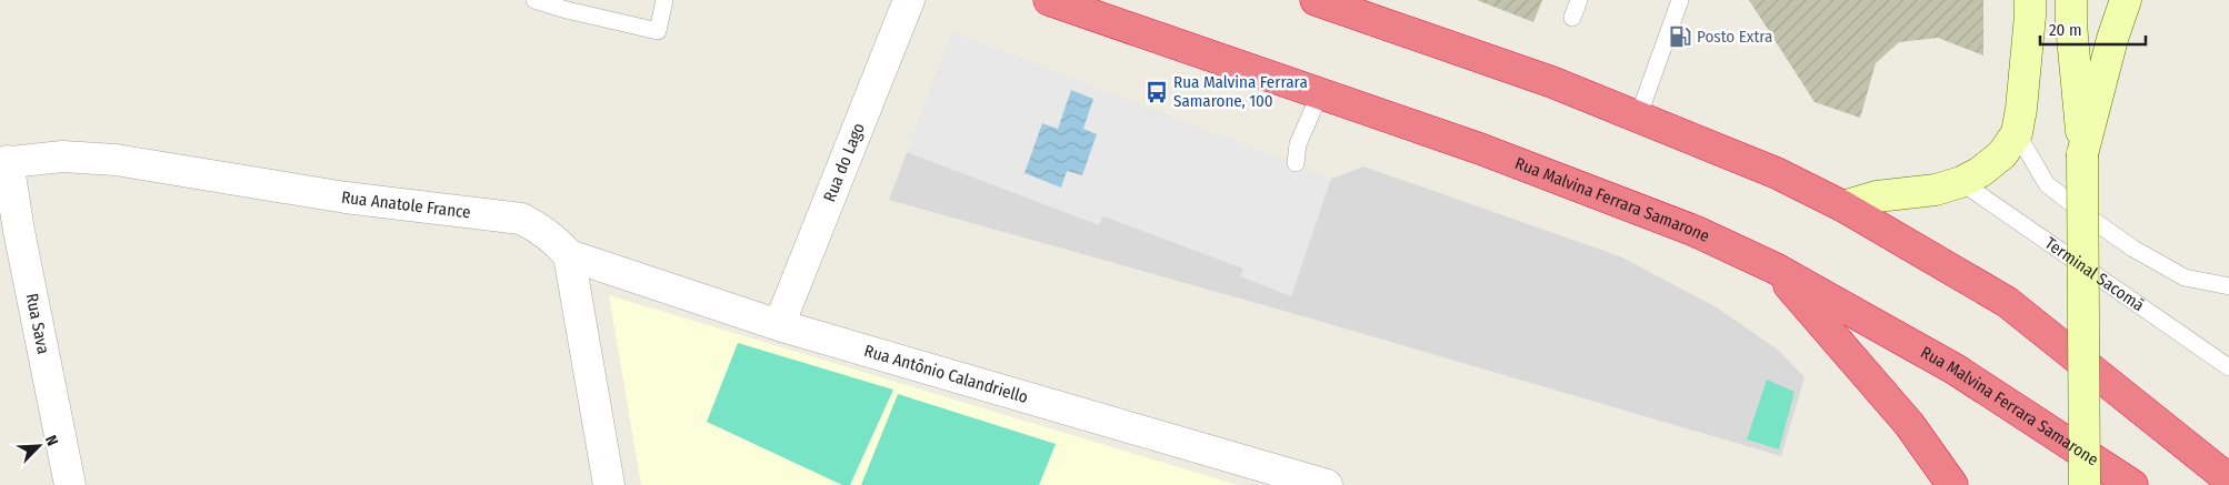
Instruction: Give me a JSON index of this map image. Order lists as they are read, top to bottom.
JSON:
{
  "streets": {
    "highway": ["Rua Malvina Ferrara Samarone"],
    "street": [
      "Rua do Lago",
      "Rua Anatole France",
      "Rua Sava",
      "Rua Antônio Calandriello"
    ],
    "lane": ["Terminal Sacomã"]
  },
  "crossings": [
    ["Rua do Lago", "Rua Antônio Calandriello"],
    ["Rua Anatole France", "Rua Sava"],
    ["Rua Anatole France", "Rua Antônio Calandriello"]
  ],
  "places": {
    "fuel station": ["Posto Extra"],
    "bus stop": ["Rua Malvina Ferrara Samarone, 100"]
  },
  "scale_bar": "20 m",
  "north": "top right"
}
